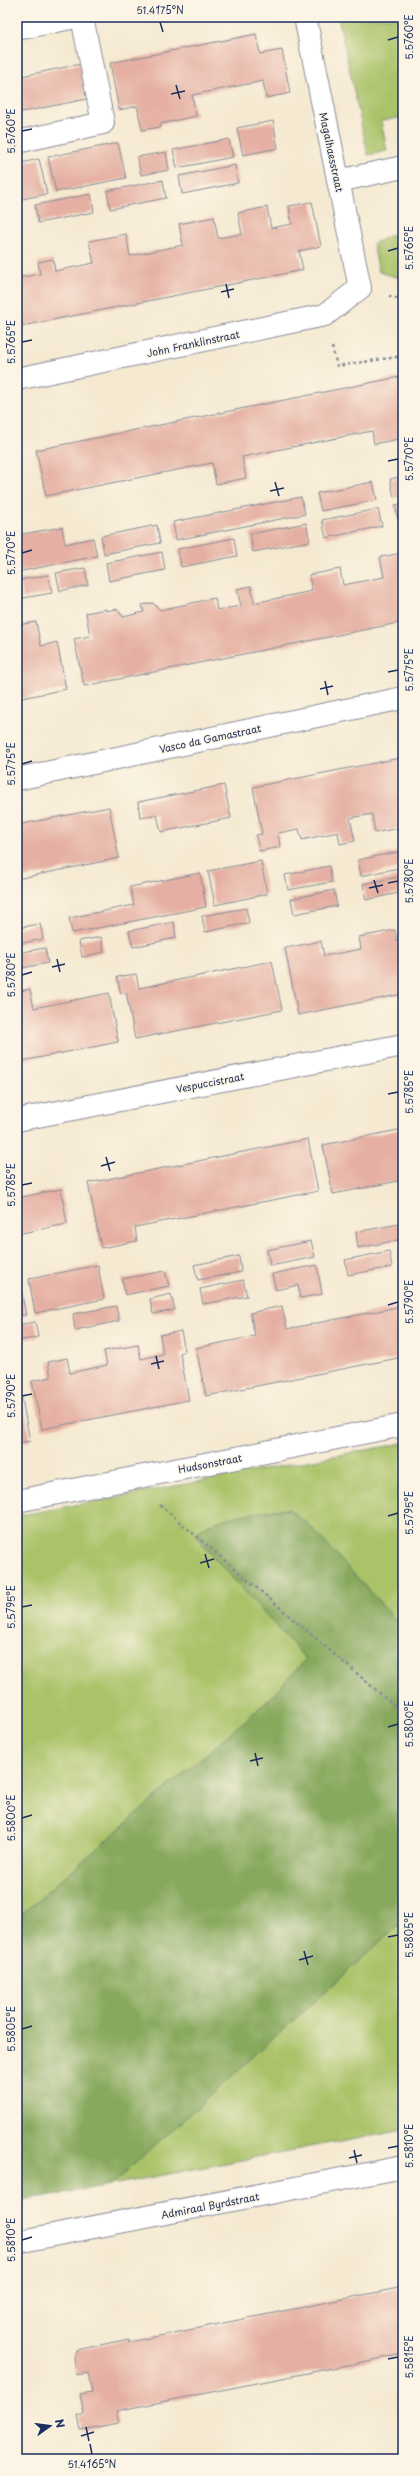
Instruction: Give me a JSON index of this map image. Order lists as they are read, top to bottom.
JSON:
{
  "streets": {
    "street": [
      "Magalhaesstraat",
      "John Franklinstraat",
      "Vasco da Gamastraat",
      "Vespuccistraat",
      "Hudsonstraat",
      "Admiraal Byrdstraat"
    ]
  },
  "crossings": [
    ["Magalhaesstraat", "John Franklinstraat"]
  ],
  "north": "right",
  "coordinates": [
    "51.4175°N",
    "5.5760°E",
    "5.5765°E",
    "5.5770°E",
    "5.5775°E",
    "5.5780°E",
    "5.5785°E",
    "5.5790°E",
    "5.5795°E",
    "5.5800°E",
    "5.5805°E",
    "5.5810°E",
    "5.5815°E",
    "51.4165°N"
  ]
}
